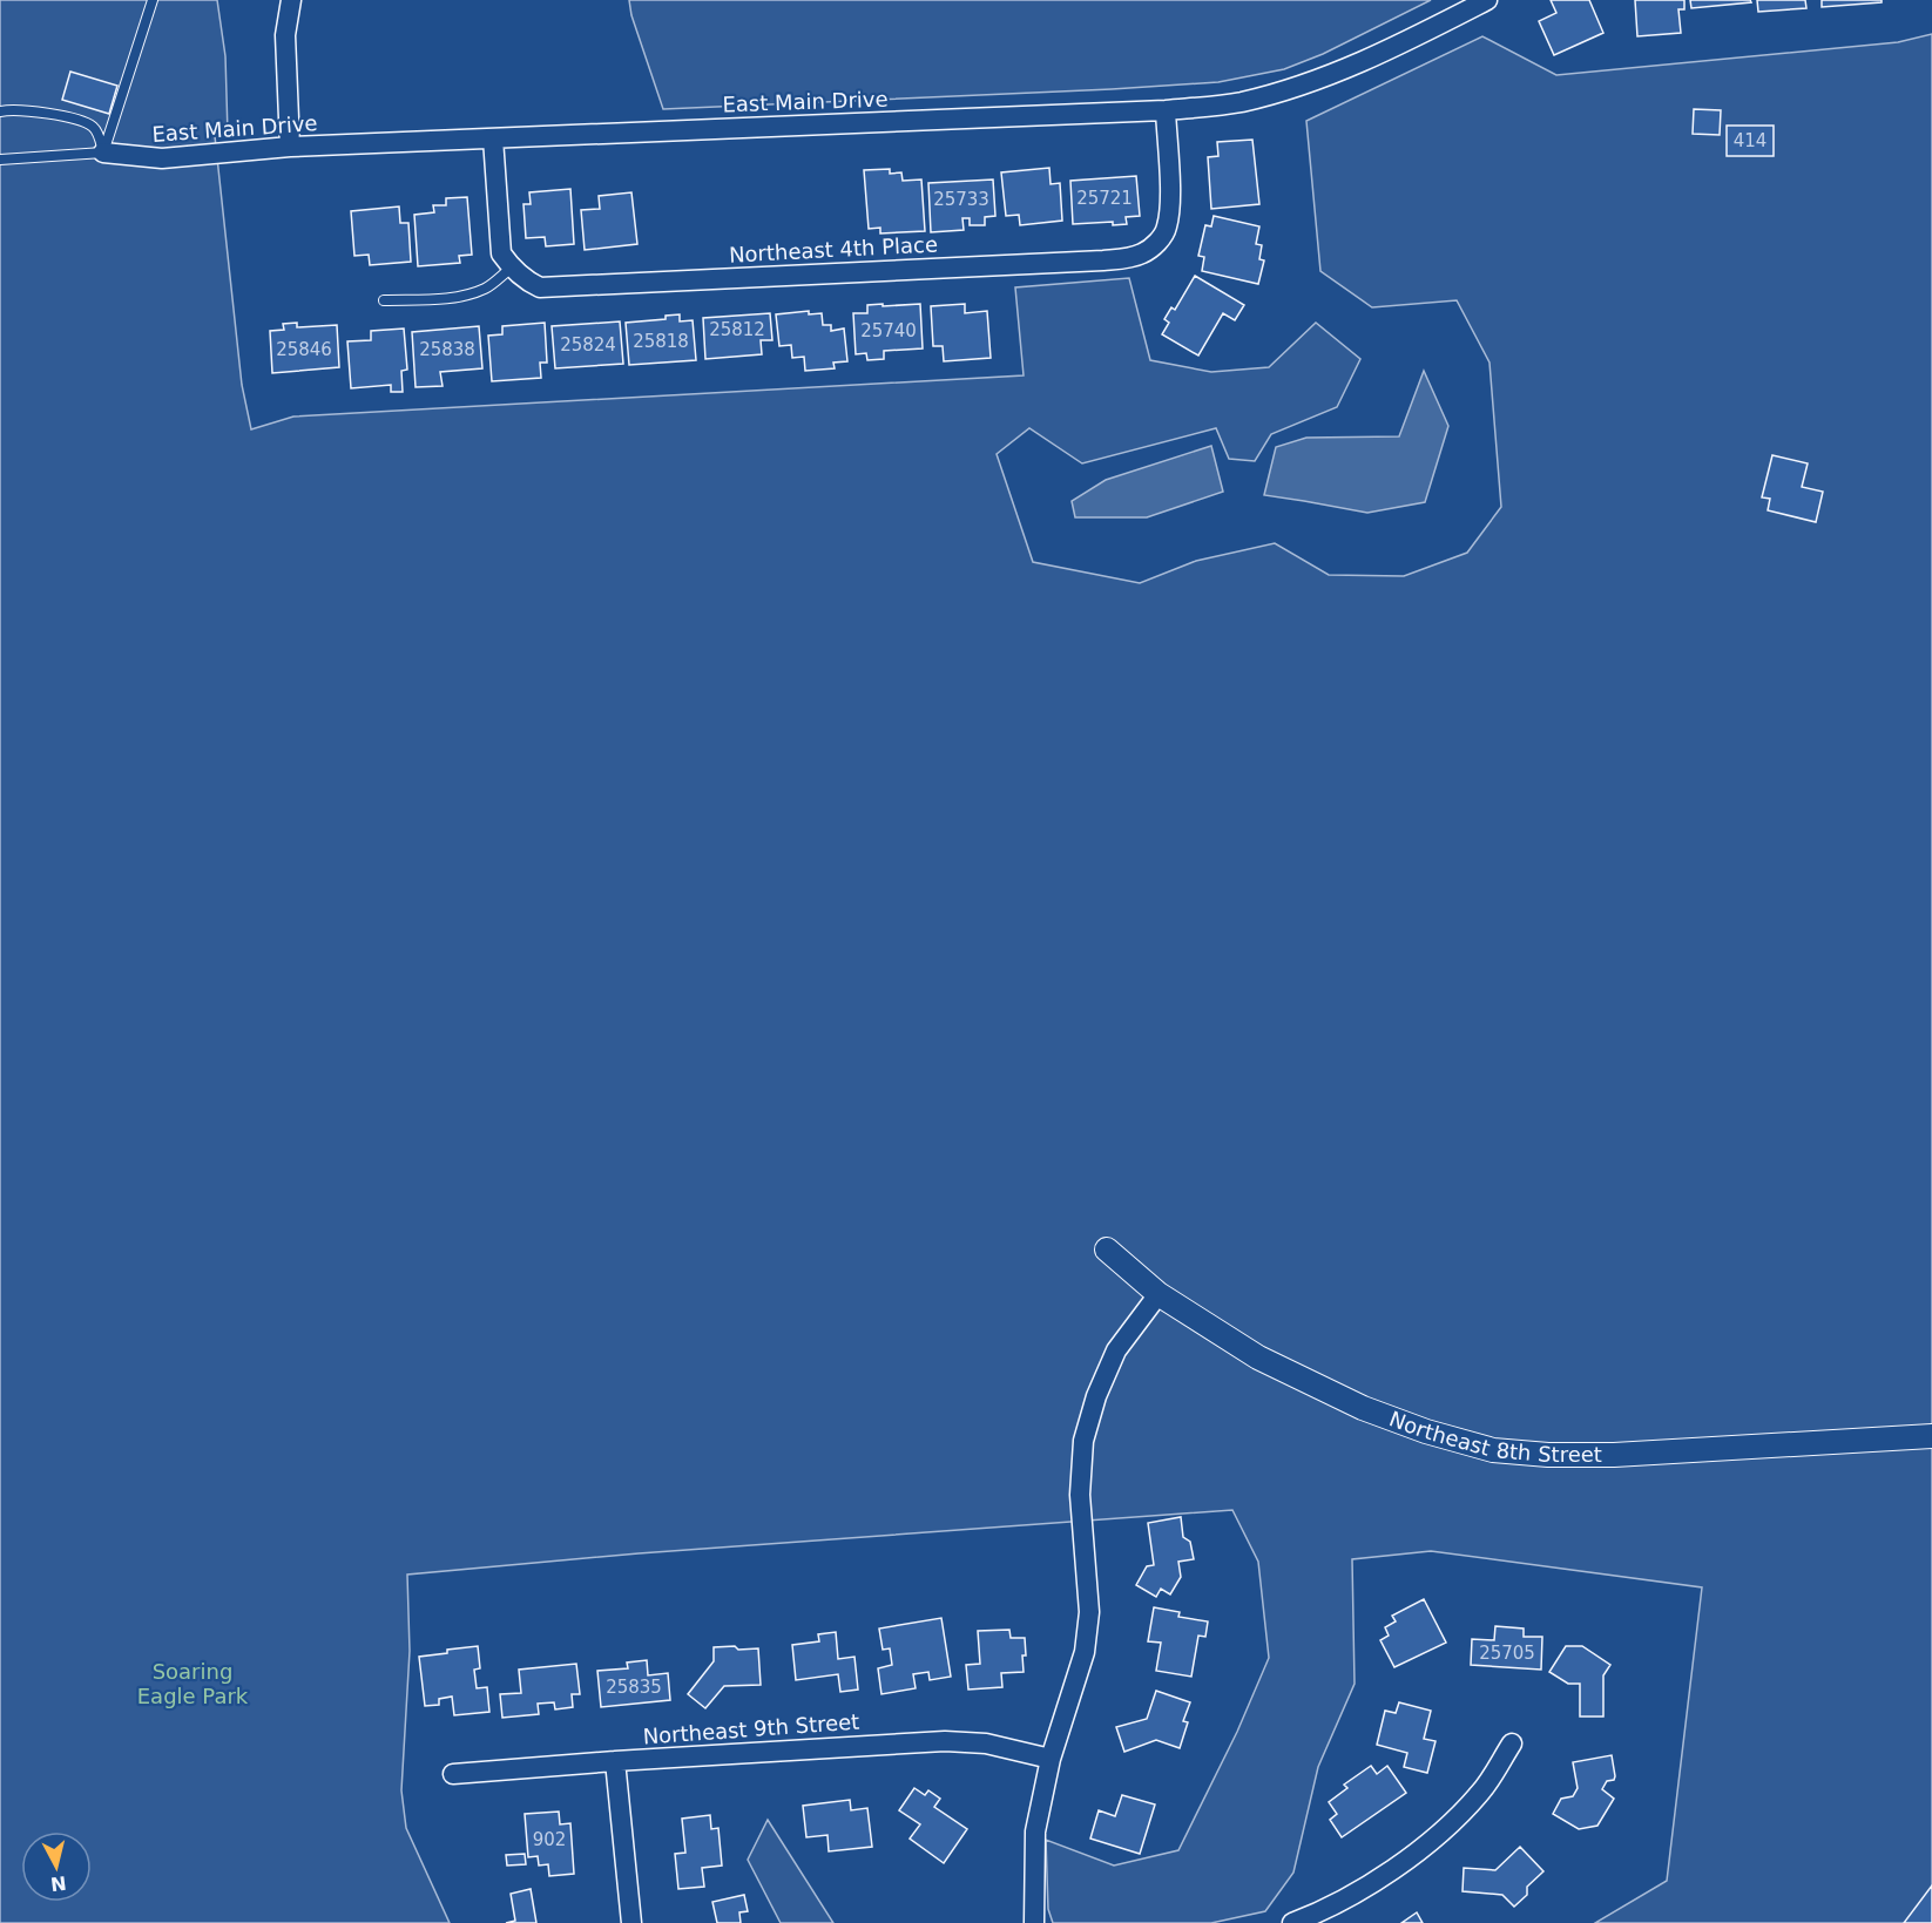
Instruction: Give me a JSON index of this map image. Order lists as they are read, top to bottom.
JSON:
{
  "streets": {
    "street": [
      "East Main Drive",
      "Northeast 4th Place",
      "Northeast 8th Street",
      "Northeast 9th Street"
    ]
  },
  "crossings": [
    ["East Main Drive", "Northeast 4th Place"]
  ],
  "parks": ["Soaring Eagle Park"],
  "house_numbers": [
    "414",
    "25721",
    "25733",
    "25812",
    "25740",
    "25818",
    "25824",
    "25846",
    "25838",
    "25705",
    "25835",
    "902"
  ],
  "north": "bottom"
}
